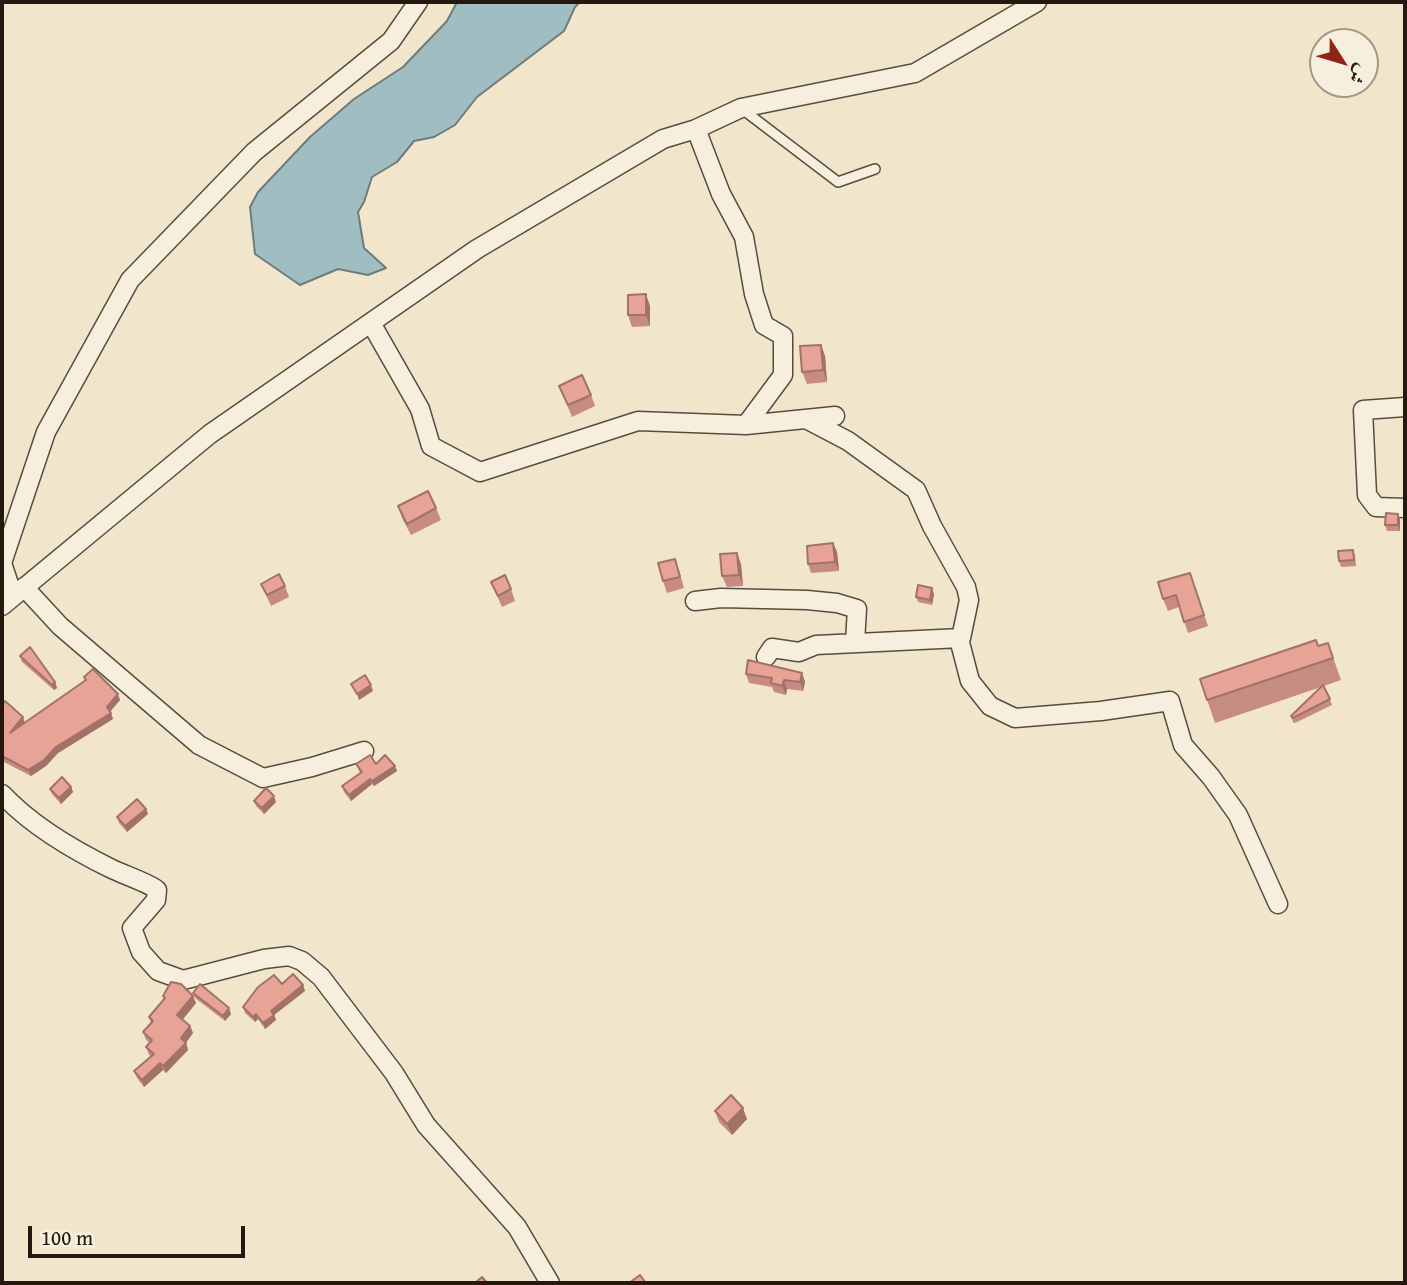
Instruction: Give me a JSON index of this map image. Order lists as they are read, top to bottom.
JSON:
{
  "scale_bar": "100 m",
  "north": "bottom right"
}
